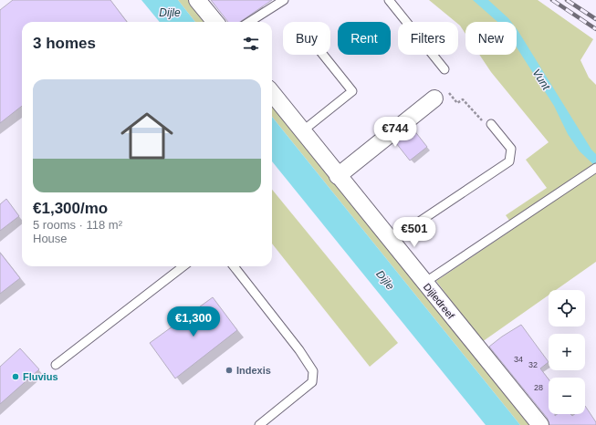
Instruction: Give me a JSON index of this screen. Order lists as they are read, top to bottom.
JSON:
{
  "streets": {
    "street": ["Dijledreef"]
  },
  "water": ["Dijle", "Vunt"],
  "places": ["Indexis", "Fluvius"],
  "house_numbers": ["34", "32", "28"],
  "page": {
    "chip": [
      "Buy",
      "Rent",
      "Filters",
      "New"
    ],
    "heading": "3 homes",
    "list": [
      {
        "name": "€1,300/mo",
        "note": "5 rooms · 118 m² · House"
      }
    ],
    "price": ["€744", "€501", "€1,300"],
    "map_buttons": ["+", "−"]
  }
}
